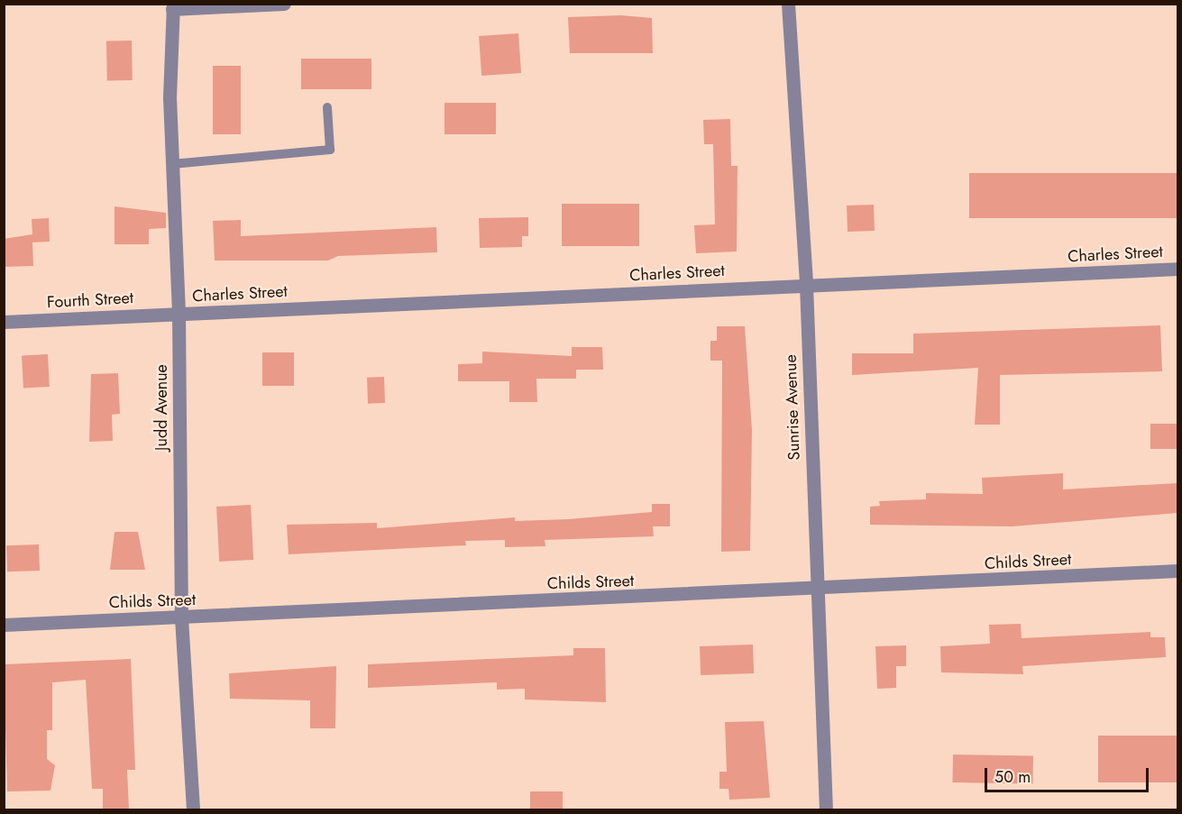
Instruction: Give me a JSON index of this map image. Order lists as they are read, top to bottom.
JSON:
{
  "streets": {
    "street": [
      "Charles Street",
      "Fourth Street",
      "Judd Avenue",
      "Sunrise Avenue",
      "Childs Street"
    ]
  },
  "crossings": [
    ["Charles Street", "Fourth Street"],
    ["Charles Street", "Judd Avenue"],
    ["Charles Street", "Sunrise Avenue"],
    ["Fourth Street", "Judd Avenue"],
    ["Judd Avenue", "Childs Street"],
    ["Sunrise Avenue", "Childs Street"]
  ],
  "scale_bar": "50 m"
}
